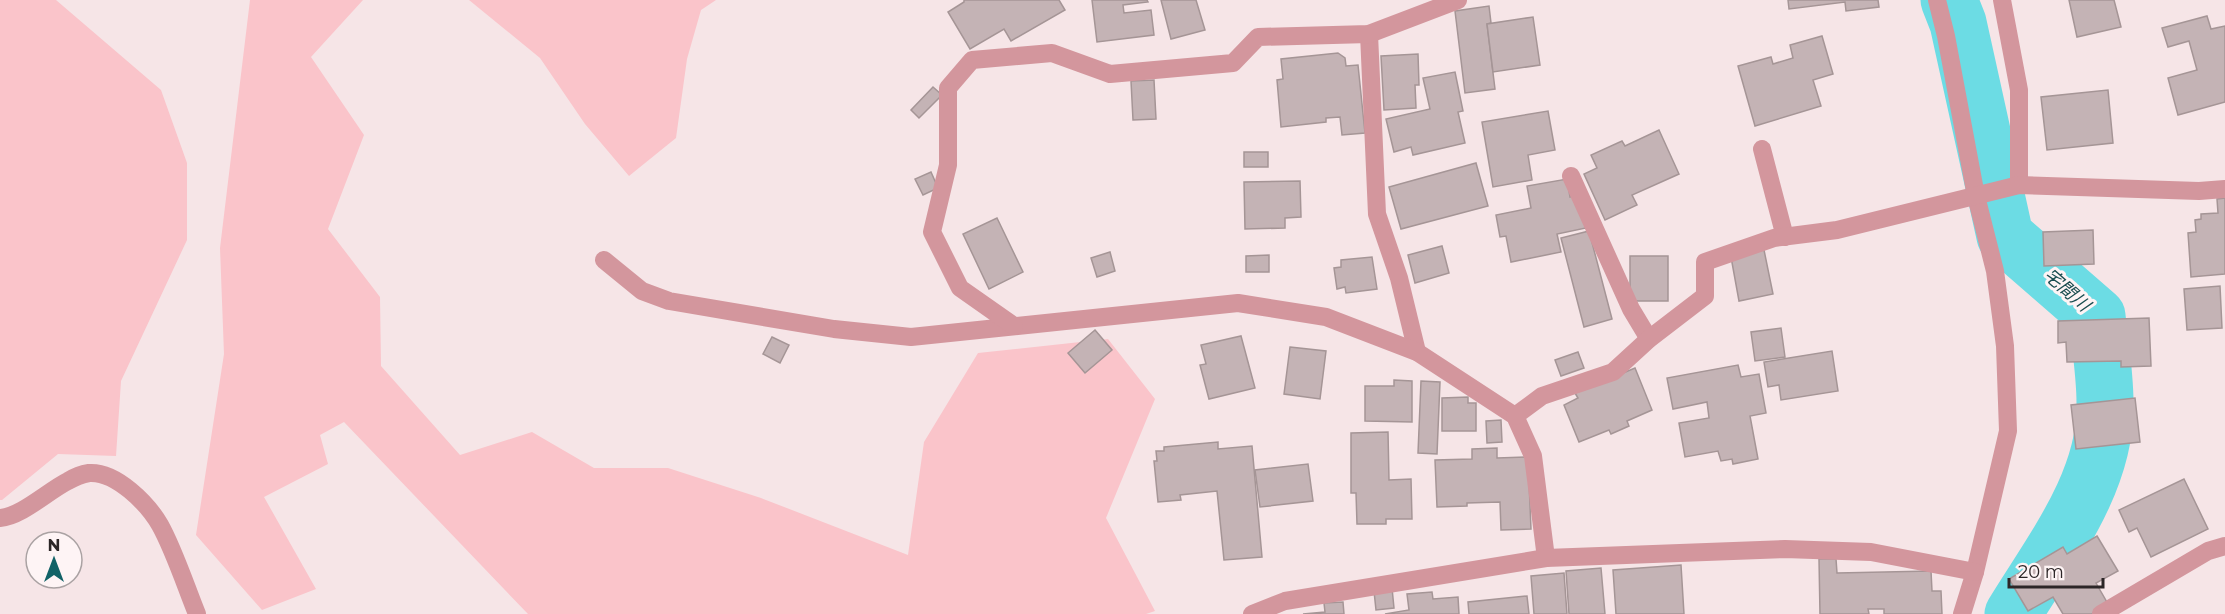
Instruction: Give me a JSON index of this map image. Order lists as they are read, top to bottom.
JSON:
{
  "water": ["宅間川"],
  "scale_bar": "20 m",
  "north": "top"
}
